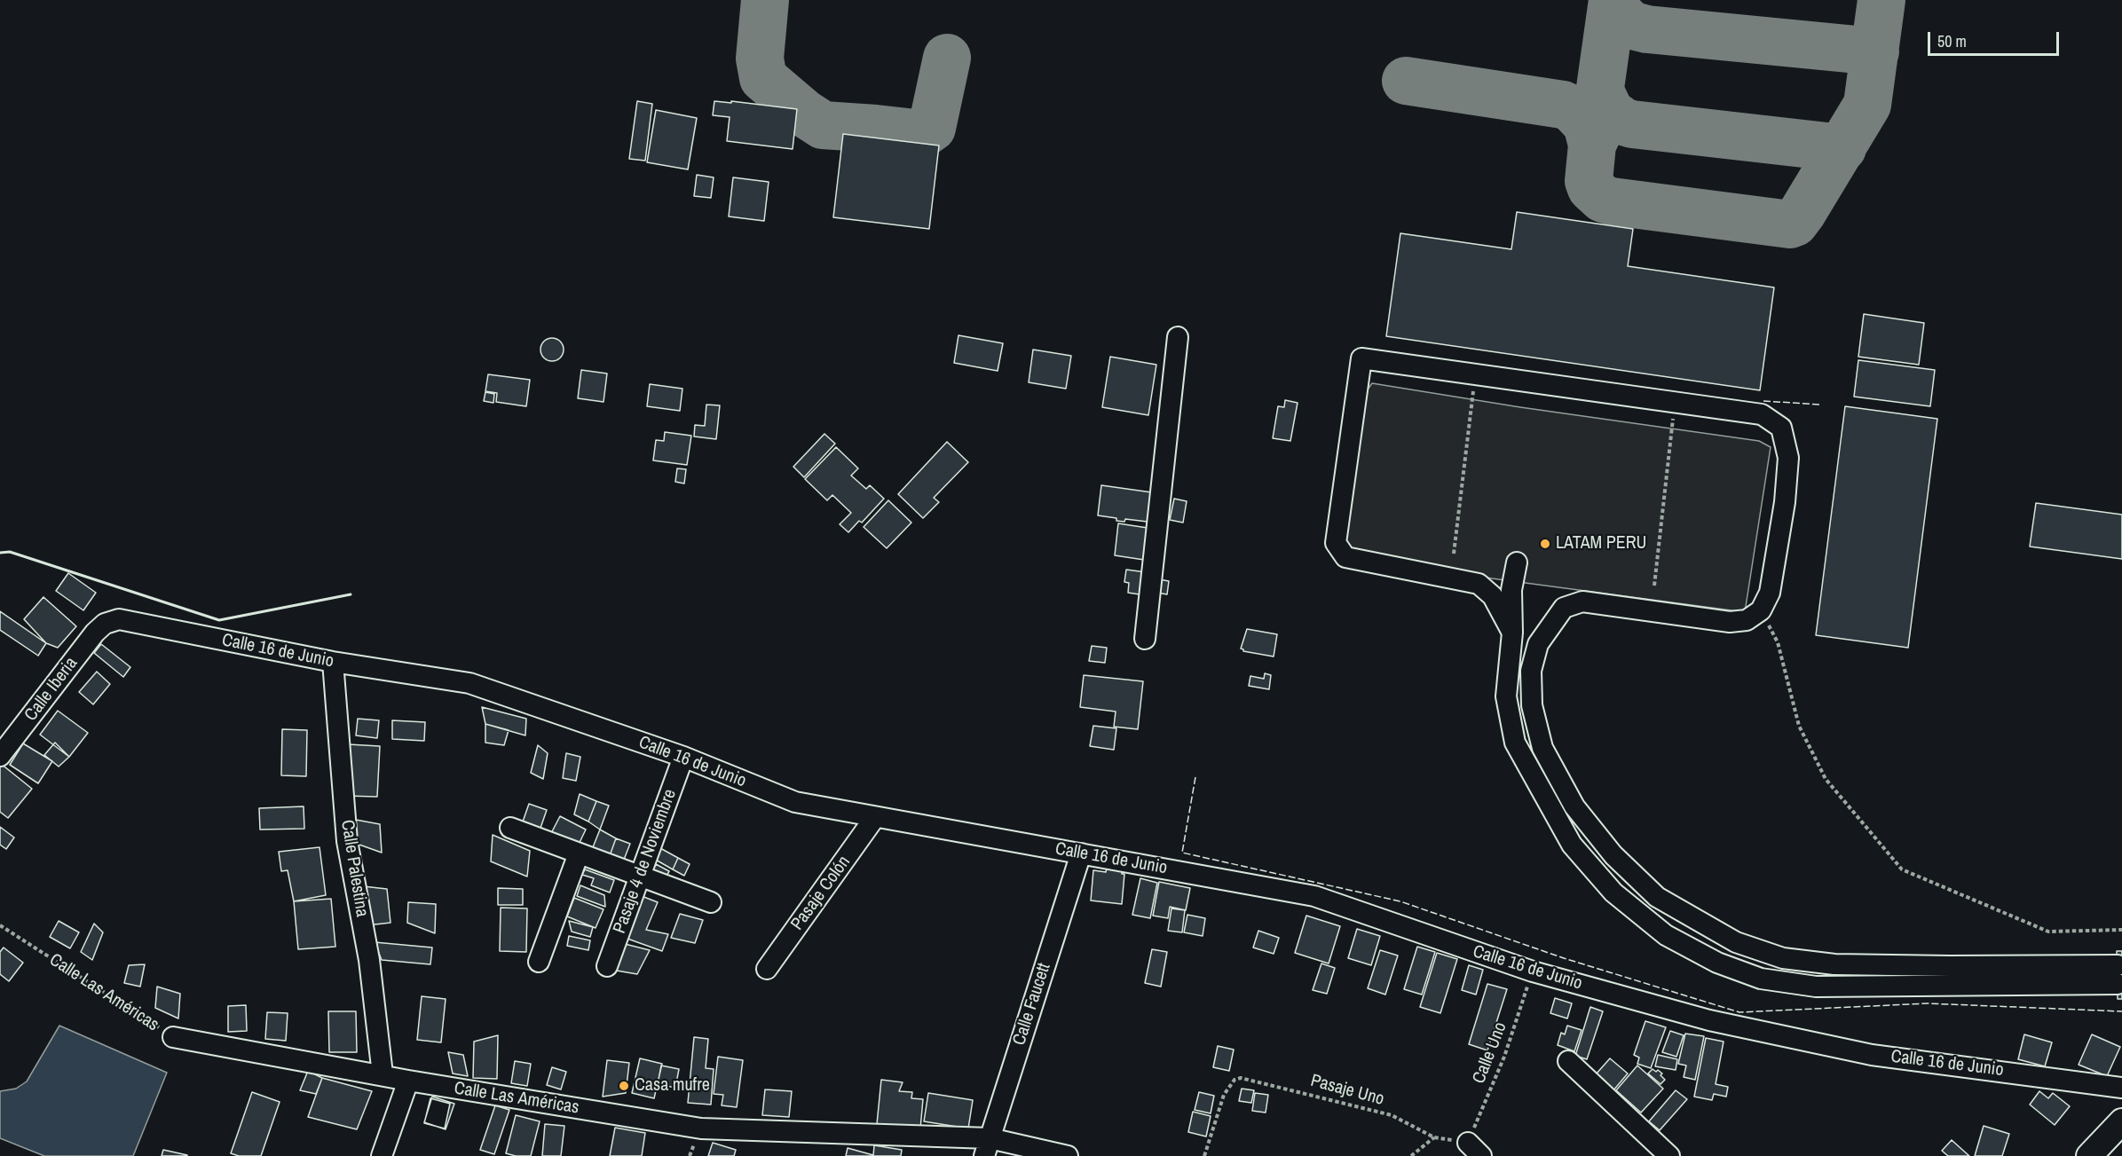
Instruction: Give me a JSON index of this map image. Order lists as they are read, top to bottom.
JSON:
{
  "streets": {
    "street": [
      "Calle 16 de Junio",
      "Calle Iberia",
      "Pasaje 4 de Noviembre",
      "Calle Palestina",
      "Pasaje Colón",
      "Calle Las Américas",
      "Calle Faucett"
    ],
    "path": ["Calle Uno", "Pasaje Uno"]
  },
  "crossings": [
    ["Calle 16 de Junio", "Calle Iberia"],
    ["Calle 16 de Junio", "Pasaje 4 de Noviembre"],
    ["Calle 16 de Junio", "Calle Palestina"],
    ["Calle 16 de Junio", "Pasaje Colón"],
    ["Calle 16 de Junio", "Calle Faucett"],
    ["Calle 16 de Junio", "Calle Uno"],
    ["Calle Palestina", "Calle Las Américas"],
    ["Calle Las Américas", "Calle Faucett"],
    ["Calle Uno", "Pasaje Uno"]
  ],
  "places": ["LATAM PERU", "Casa mufre"],
  "scale_bar": "50 m"
}
